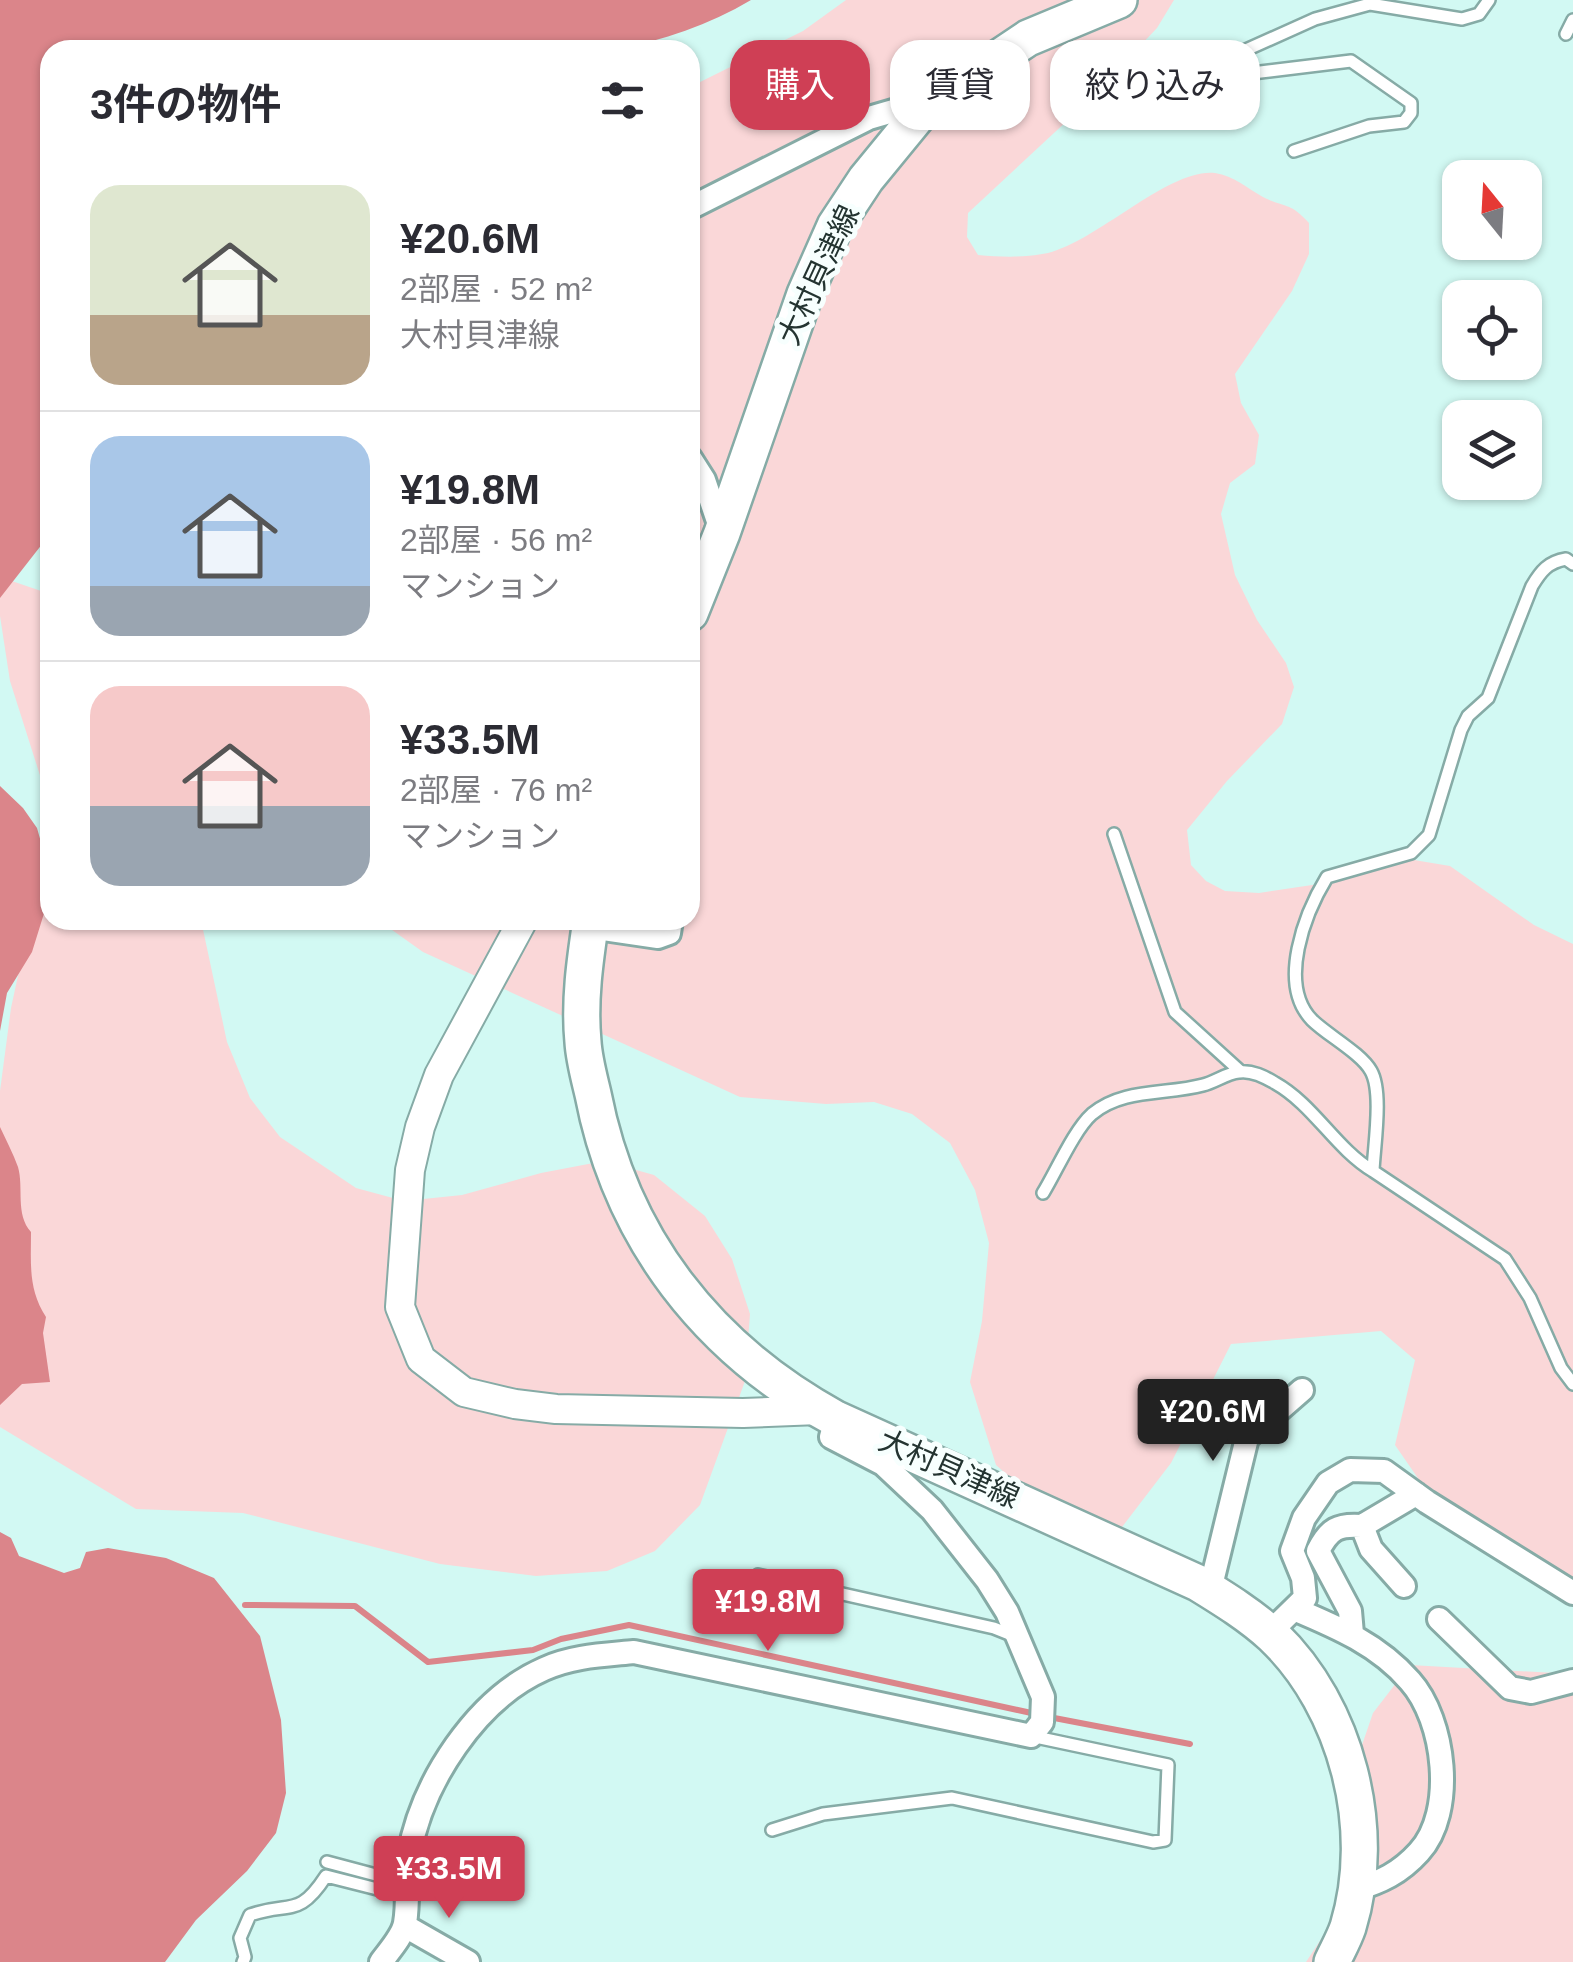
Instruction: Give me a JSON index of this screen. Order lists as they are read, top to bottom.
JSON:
{
  "streets": {
    "main road": ["大村貝津線"]
  },
  "north": "top",
  "page": {
    "chip": ["購入", "賃貸", "絞り込み"],
    "heading": "3件の物件",
    "list": [
      {
        "name": "¥20.6M",
        "note": "2部屋 · 52 m² · 大村貝津線"
      },
      {
        "name": "¥19.8M",
        "note": "2部屋 · 56 m² · マンション"
      },
      {
        "name": "¥33.5M",
        "note": "2部屋 · 76 m² · マンション"
      }
    ],
    "price": ["¥20.6M", "¥19.8M", "¥33.5M"]
  }
}
